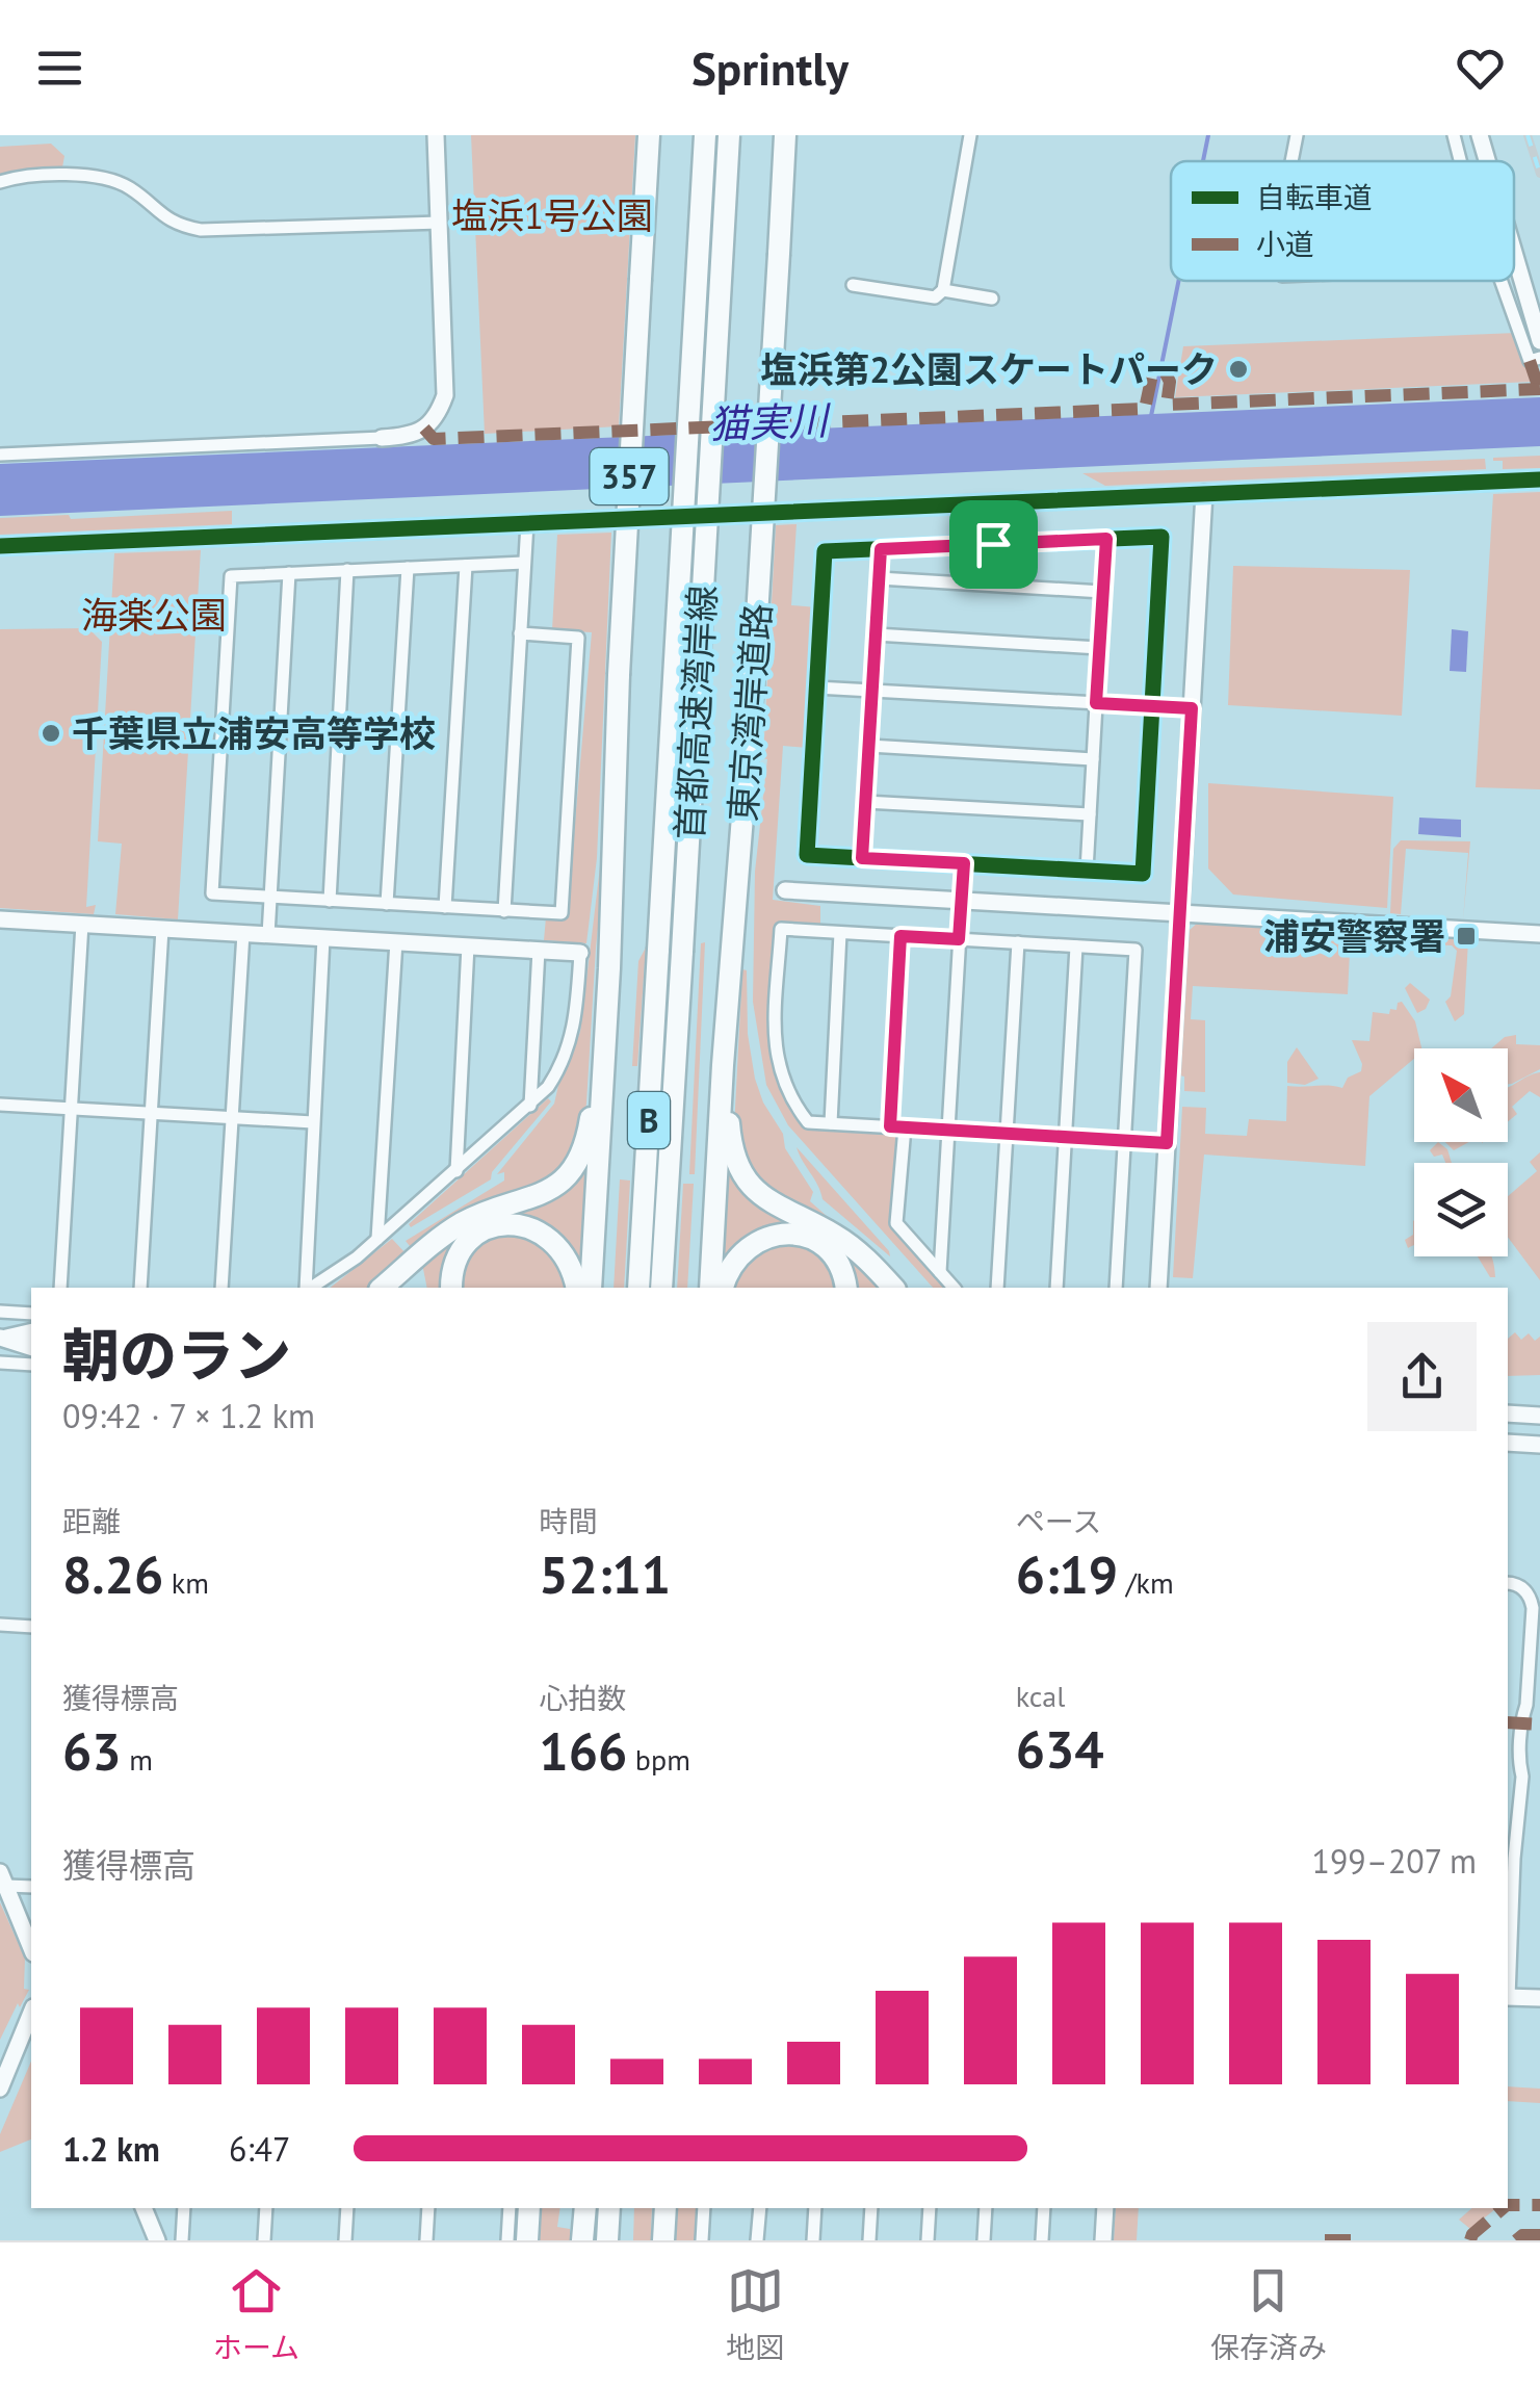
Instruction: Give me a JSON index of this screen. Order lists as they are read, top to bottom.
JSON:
{
  "streets": {
    "highway": [
      "357",
      "首都高速湾岸線",
      "東京湾岸道路",
      "B"
    ]
  },
  "water": ["猫実川"],
  "parks": ["塩浜1号公園", "海楽公園"],
  "places": {
    "other": ["塩浜第2公園スケートパーク", "千葉県立浦安高等学校"],
    "transit": ["浦安警察署"]
  },
  "legend": ["自転車道", "小道"],
  "north": "top left",
  "page": {
    "header": "Sprintly",
    "heading": ["朝のラン", "09:42 · 7 × 1.2 km"],
    "stats": [
      ["距離", "8.26 km"],
      ["時間", "52:11"],
      ["ペース", "6:19 /km"],
      ["獲得標高", "63 m"],
      ["心拍数", "166 bpm"],
      ["kcal", "634"]
    ],
    "chart": ["獲得標高", "199–207 m"],
    "list": [
      {
        "name": "1.2 km",
        "note": "6:47"
      }
    ],
    "tabs": ["ホーム", "地図", "保存済み"]
  }
}
